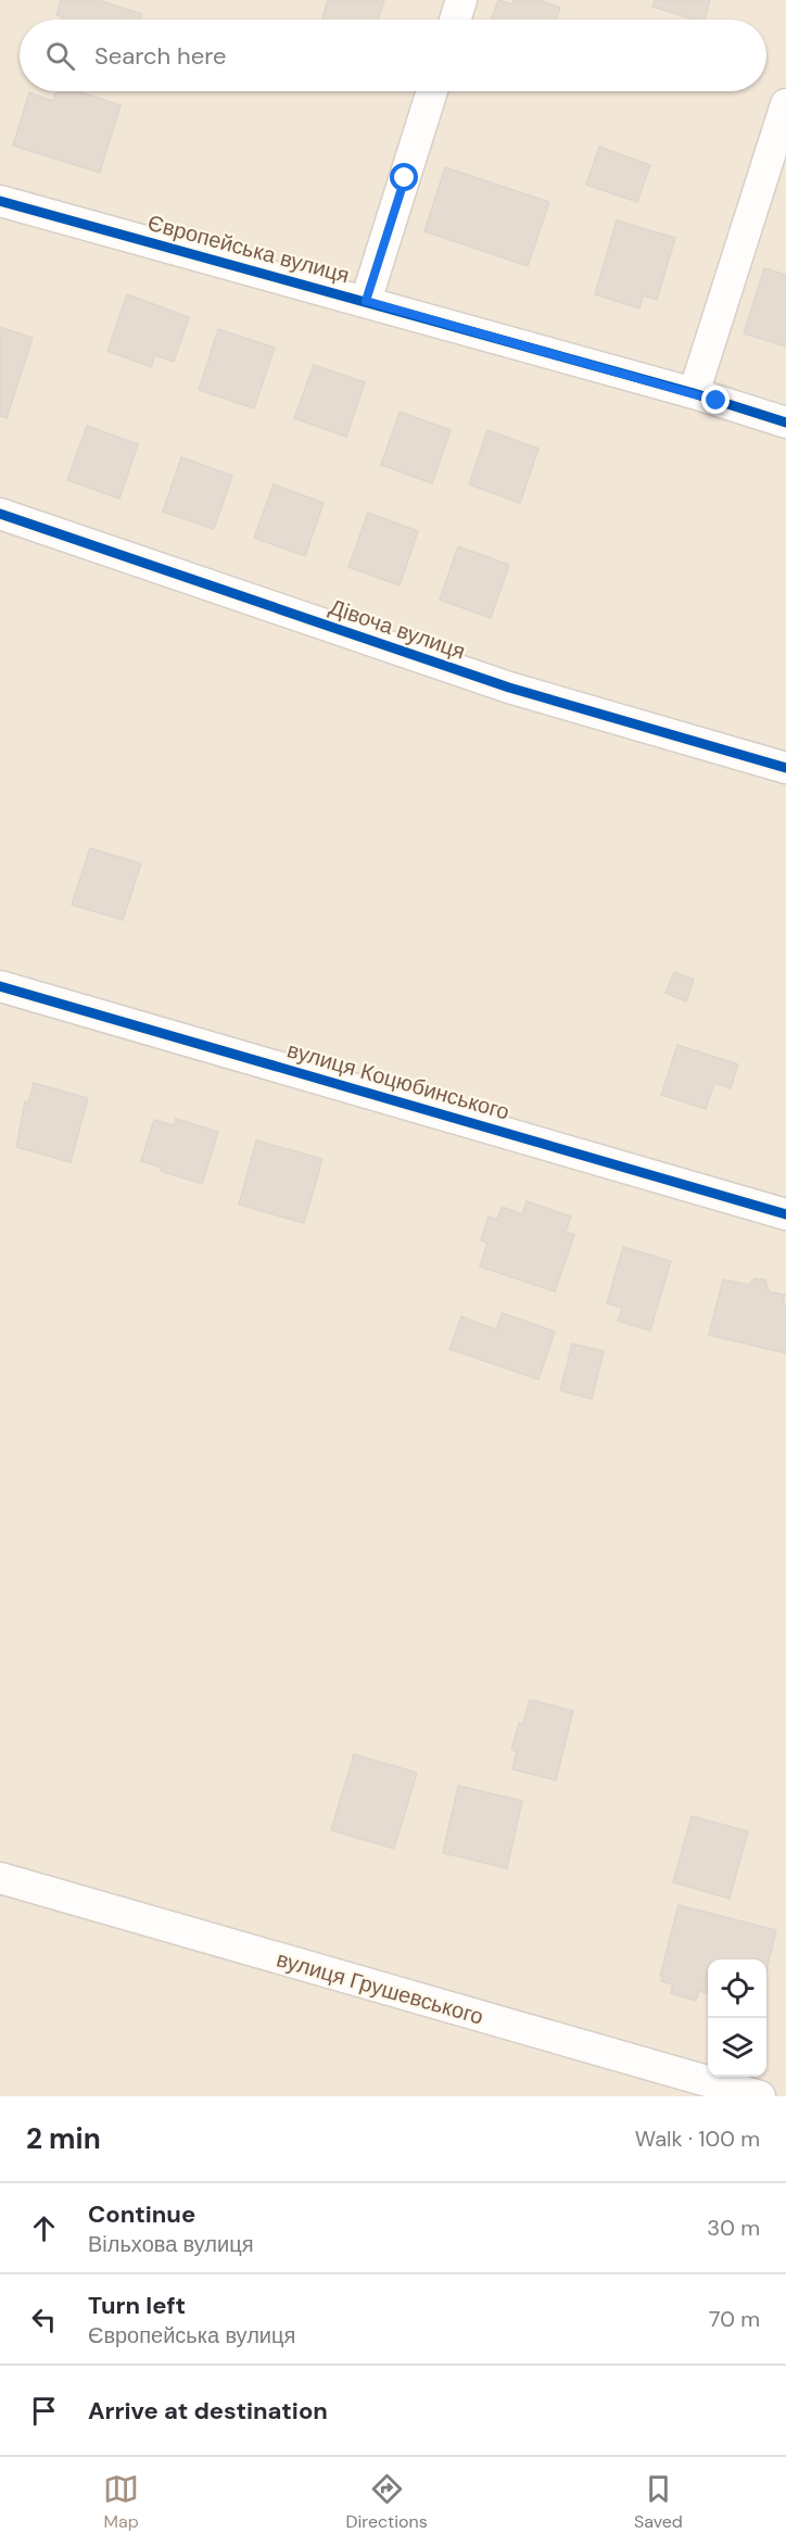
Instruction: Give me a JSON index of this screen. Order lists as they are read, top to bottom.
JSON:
{
  "streets": {
    "street": [
      "Європейська вулиця",
      "Дівоча вулиця",
      "вулиця Коцюбинського",
      "вулиця Грушевського"
    ]
  },
  "page": {
    "search": "Search here",
    "heading": ["2 min", "Walk · 100 m"],
    "list": [
      ["Continue", "Вільхова вулиця", "30 m"],
      ["Turn left", "Європейська вулиця", "70 m"],
      "Arrive at destination"
    ],
    "nav": ["Map", "Directions", "Saved"]
  }
}
